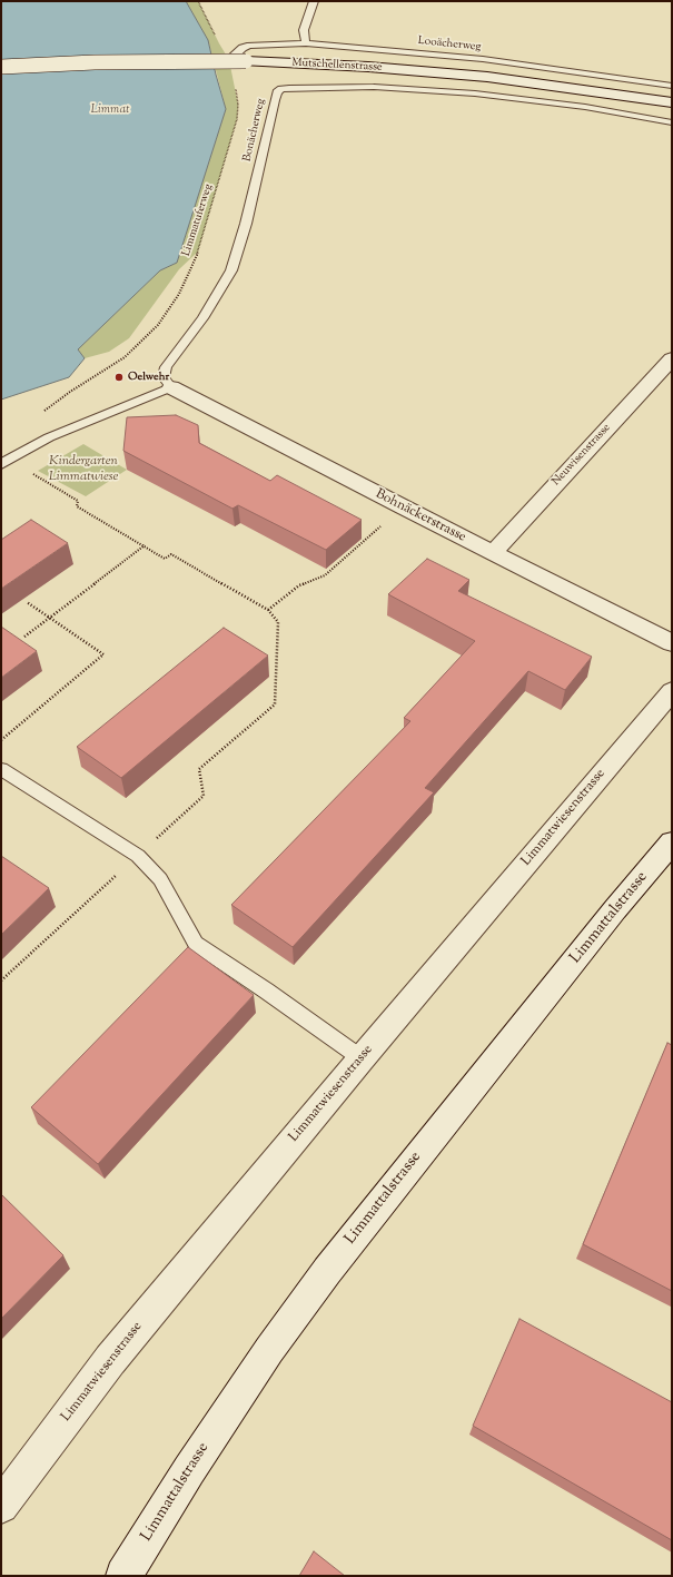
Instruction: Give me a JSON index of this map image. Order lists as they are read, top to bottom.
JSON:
{
  "streets": {
    "street": [
      "Mutschellenstrasse",
      "Neuwisenstrasse",
      "Bohnäckerstrasse",
      "Limmatwiesenstrasse",
      "Limmattalstrasse"
    ],
    "lane": ["Looächerweg", "Bonächerweg"],
    "path": ["Limmatuferweg"]
  },
  "crossings": [
    ["Bonächerweg", "Bohnäckerstrasse"],
    ["Neuwisenstrasse", "Bohnäckerstrasse"]
  ],
  "water": ["Limmat"],
  "parks": ["Kindergarten Limmatwiese"],
  "places": ["Oelwehr"]
}
